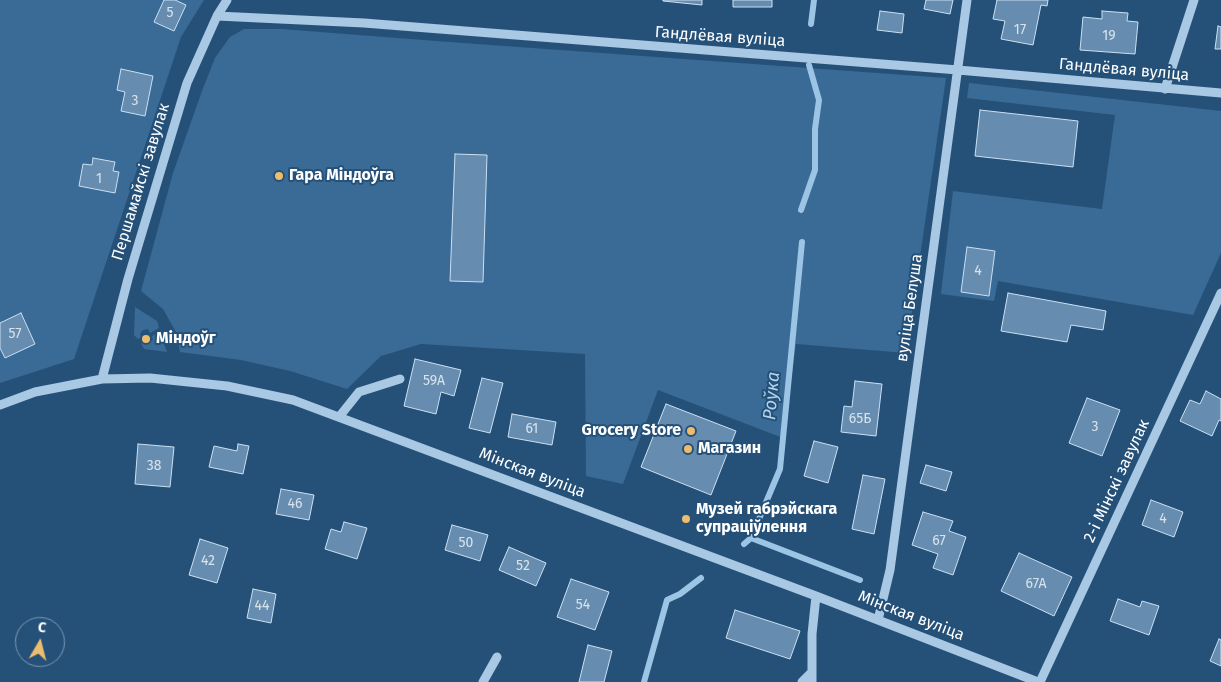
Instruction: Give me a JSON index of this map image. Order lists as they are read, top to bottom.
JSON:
{
  "streets": {
    "street": [
      "Гандлёвая вуліца",
      "Першамайскі завулак",
      "вуліца Белуша",
      "Мінская вуліца",
      "2-і Мінскі завулак"
    ]
  },
  "crossings": [
    ["Гандлёвая вуліца", "Першамайскі завулак"],
    ["Гандлёвая вуліца", "вуліца Белуша"],
    ["Першамайскі завулак", "Мінская вуліца"],
    ["вуліца Белуша", "Мінская вуліца"],
    ["Мінская вуліца", "2-і Мінскі завулак"]
  ],
  "water": ["Роўка"],
  "places": [
    "Гара Міндоўга",
    "Міндоўг",
    "Grocery Store",
    "Магазин",
    "Музей габрэйскага супраціўлення"
  ],
  "house_numbers": [
    "5",
    "17",
    "19",
    "3",
    "1",
    "4",
    "57",
    "59А",
    "65Б",
    "3",
    "61",
    "38",
    "46",
    "4",
    "67",
    "50",
    "42",
    "52",
    "67А",
    "54",
    "44"
  ],
  "north": "top"
}
